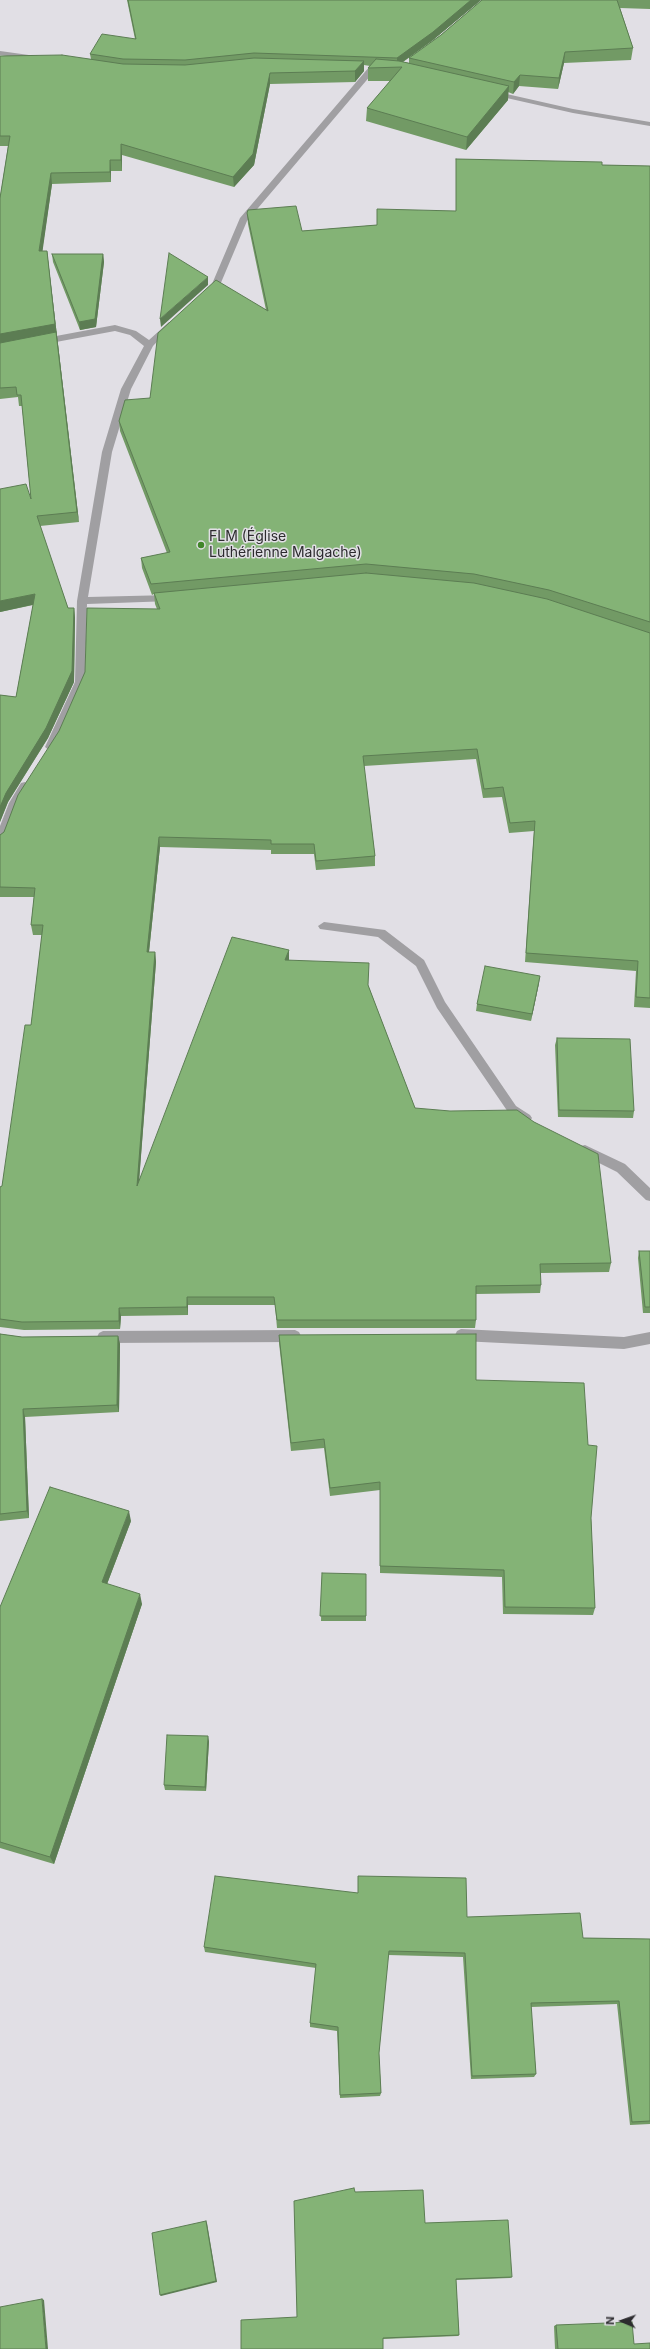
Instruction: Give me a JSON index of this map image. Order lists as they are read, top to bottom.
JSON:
{
  "places": ["FLM (Église Luthérienne Malgache)"],
  "north": "left"
}
